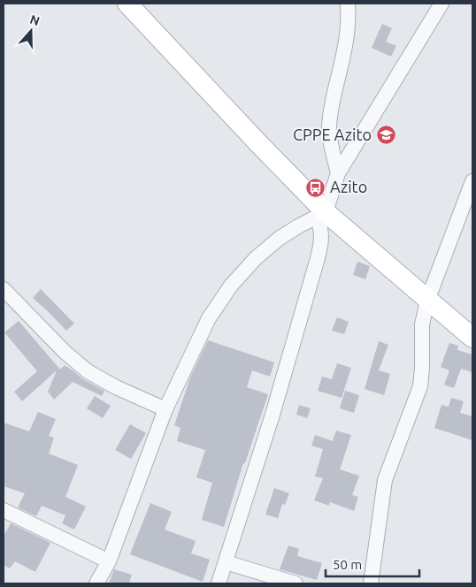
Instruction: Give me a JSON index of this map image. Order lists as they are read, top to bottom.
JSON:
{
  "places": {
    "school or university": ["CPPE Azito"],
    "bus stop": ["Azito"]
  },
  "scale_bar": "50 m",
  "north": "top"
}
